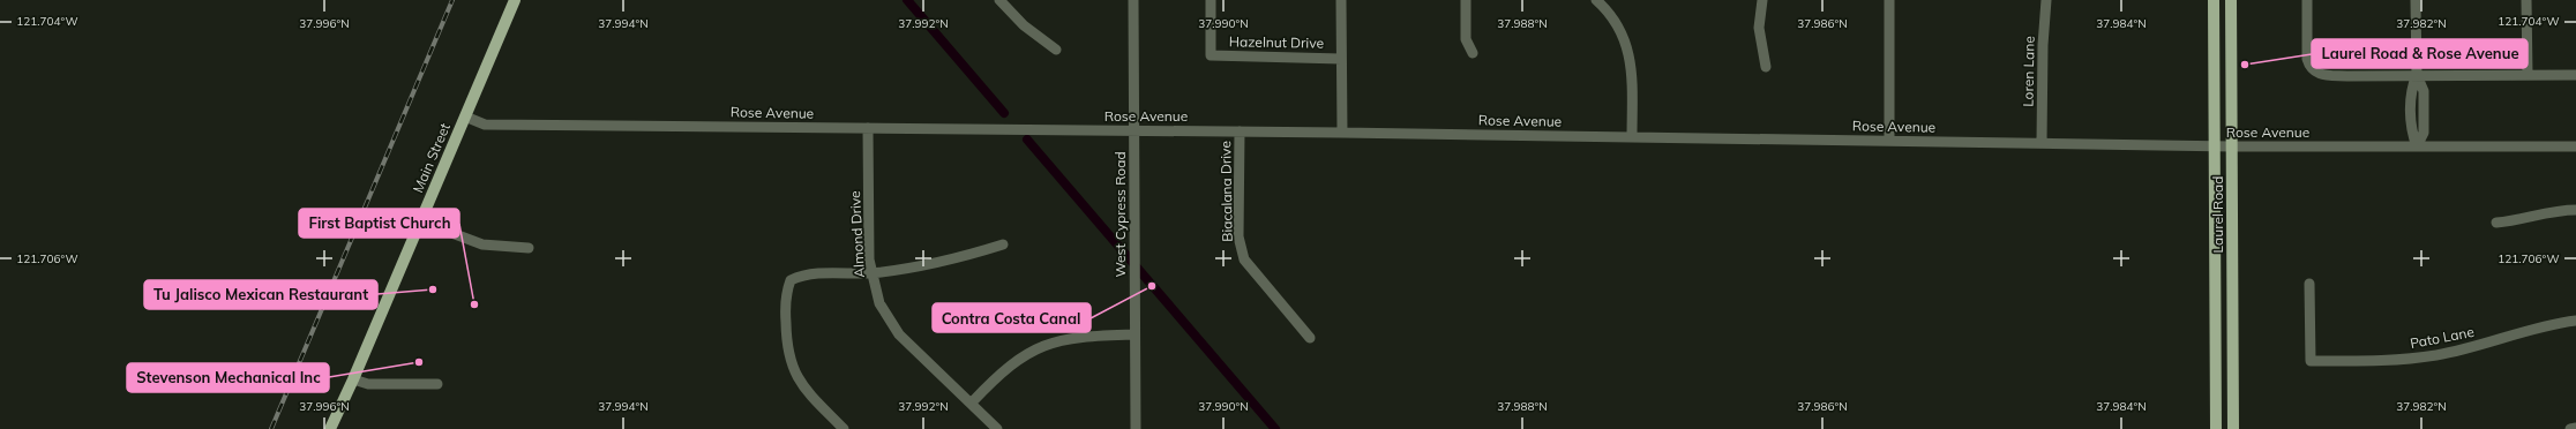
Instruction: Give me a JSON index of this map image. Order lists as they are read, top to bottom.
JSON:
{
  "streets": {
    "main road": ["Main Street", "Laurel Road"],
    "street": [
      "Hazelnut Drive",
      "Loren Lane",
      "Rose Avenue",
      "Biacalana Drive",
      "West Cypress Road",
      "Almond Drive",
      "Pato Lane"
    ]
  },
  "crossings": [
    ["Loren Lane", "Rose Avenue"],
    ["Rose Avenue", "Main Street"],
    ["Rose Avenue", "Biacalana Drive"],
    ["Rose Avenue", "West Cypress Road"],
    ["Rose Avenue", "Laurel Road"],
    ["Rose Avenue", "Almond Drive"]
  ],
  "places": [
    "Laurel Road & Rose Avenue",
    "Contra Costa Canal",
    "Tu Jalisco Mexican Restaurant",
    "First Baptist Church",
    "Stevenson Mechanical Inc"
  ],
  "coordinates": [
    "121.704°W",
    "37.996°N",
    "37.994°N",
    "37.992°N",
    "37.990°N",
    "37.988°N",
    "37.986°N",
    "37.984°N",
    "37.982°N",
    "121.706°W"
  ]
}
